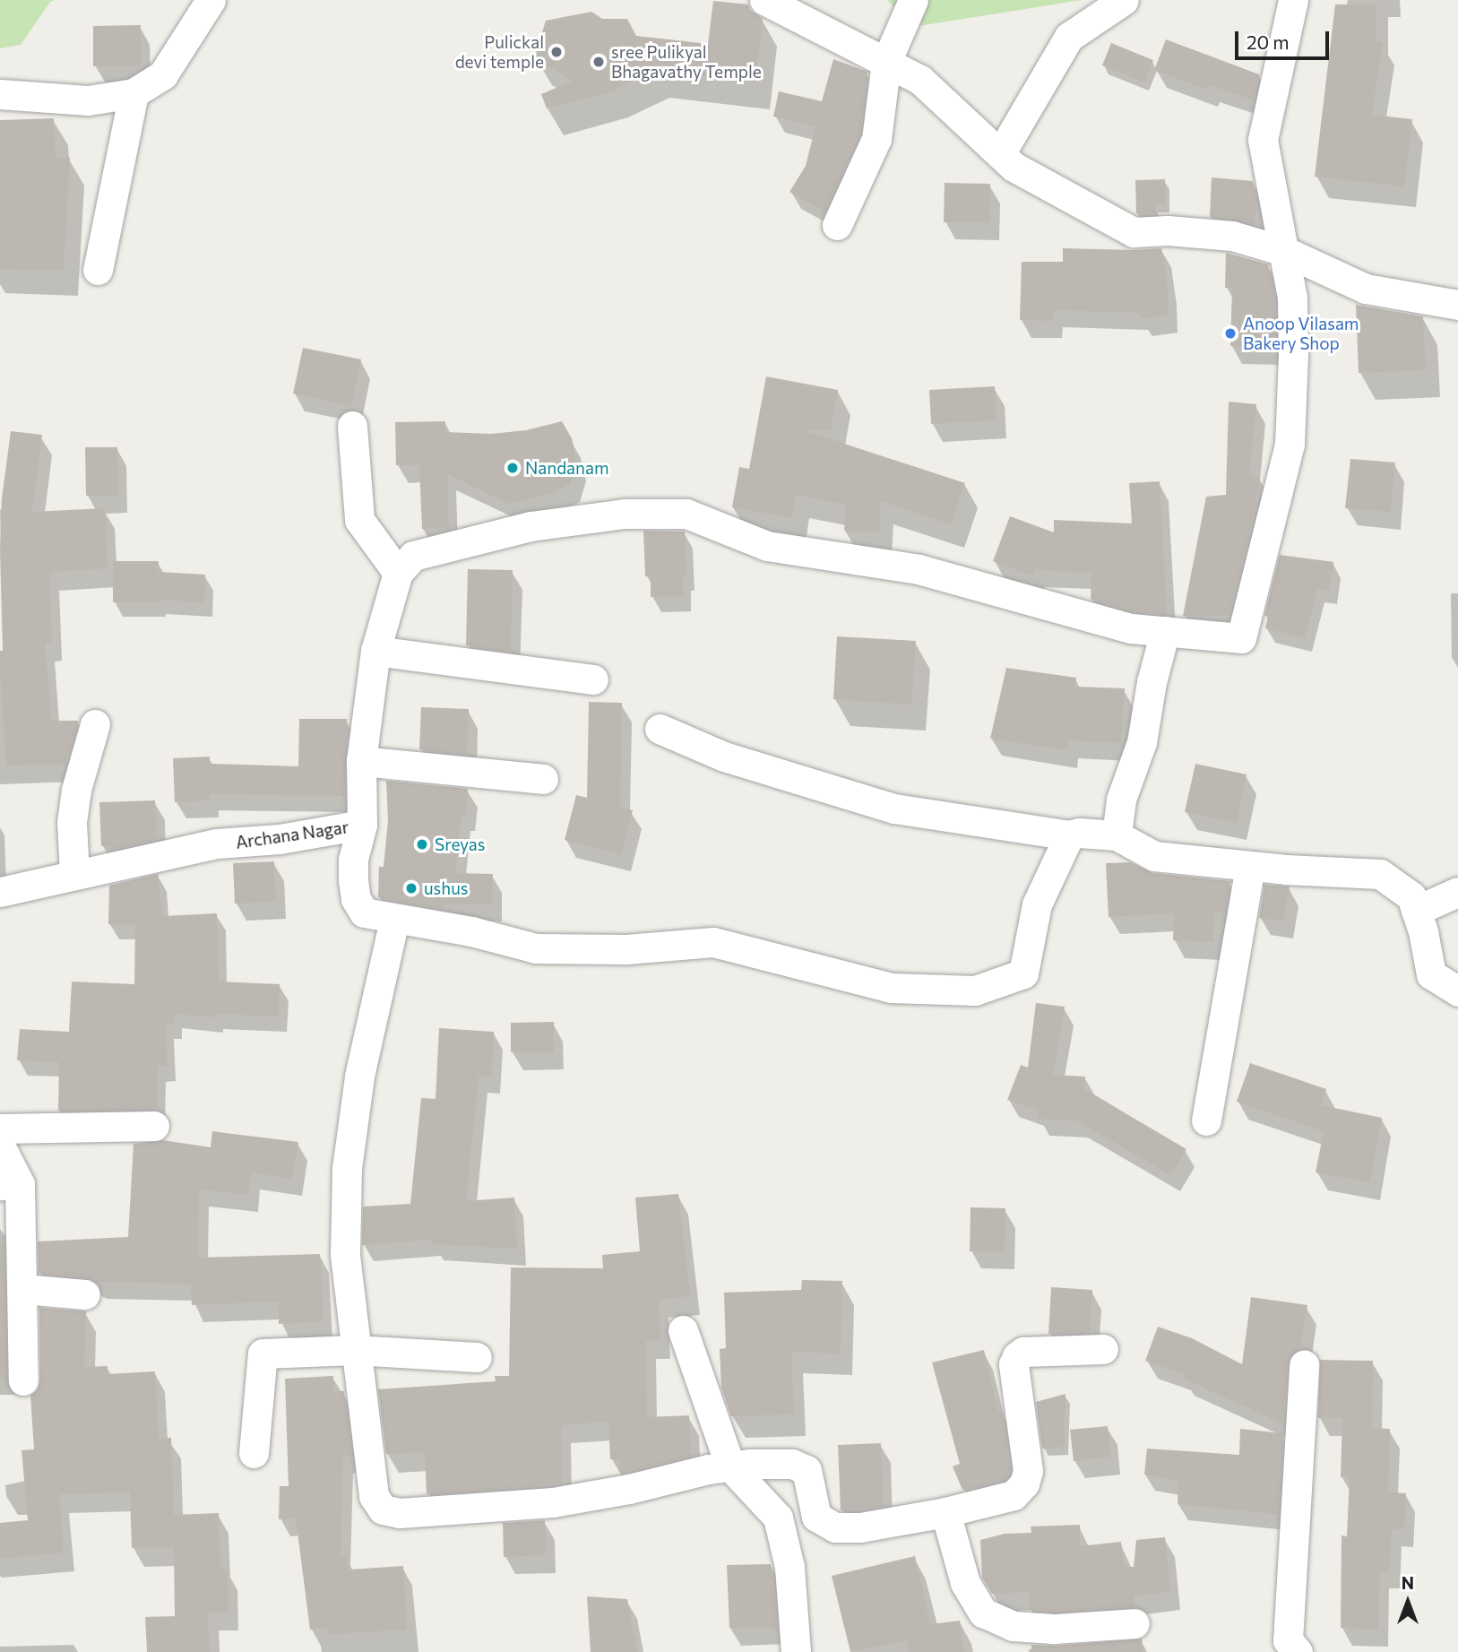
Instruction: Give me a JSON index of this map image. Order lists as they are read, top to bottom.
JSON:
{
  "streets": {
    "street": ["Archana Nagar"]
  },
  "places": [
    "Pulickal devi temple",
    "sree Pulikyal Bhagavathy Temple",
    "Anoop Vilasam Bakery Shop",
    "Nandanam",
    "Sreyas",
    "ushus"
  ],
  "scale_bar": "20 m",
  "north": "top"
}
